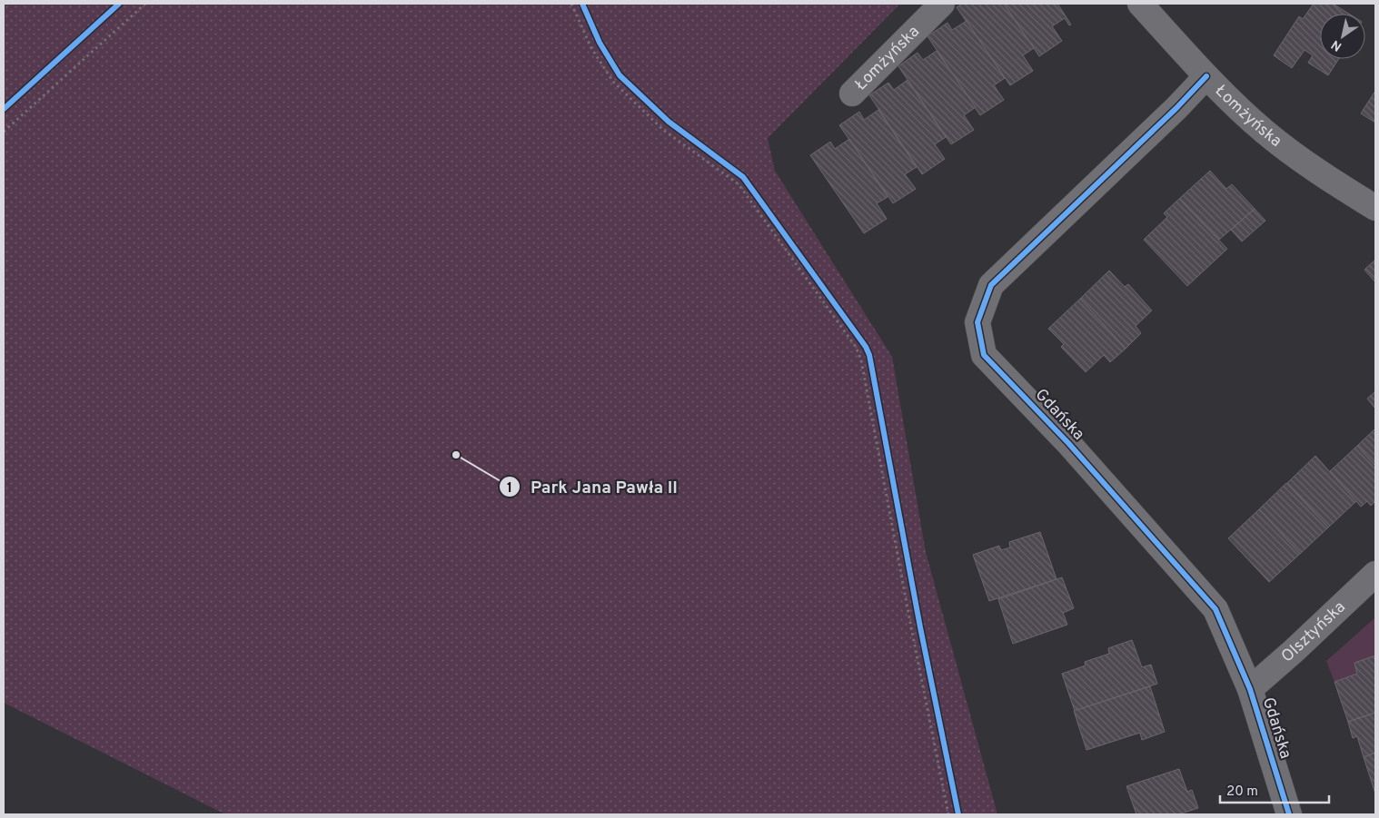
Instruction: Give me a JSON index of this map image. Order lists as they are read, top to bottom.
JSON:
{
  "streets": {
    "street": ["Łomżyńska", "Gdańska", "Olsztyńska"]
  },
  "crossings": [
    ["Łomżyńska", "Gdańska"],
    ["Gdańska", "Olsztyńska"]
  ],
  "places": ["Park Jana Pawła II"],
  "scale_bar": "20 m",
  "north": "bottom left"
}
